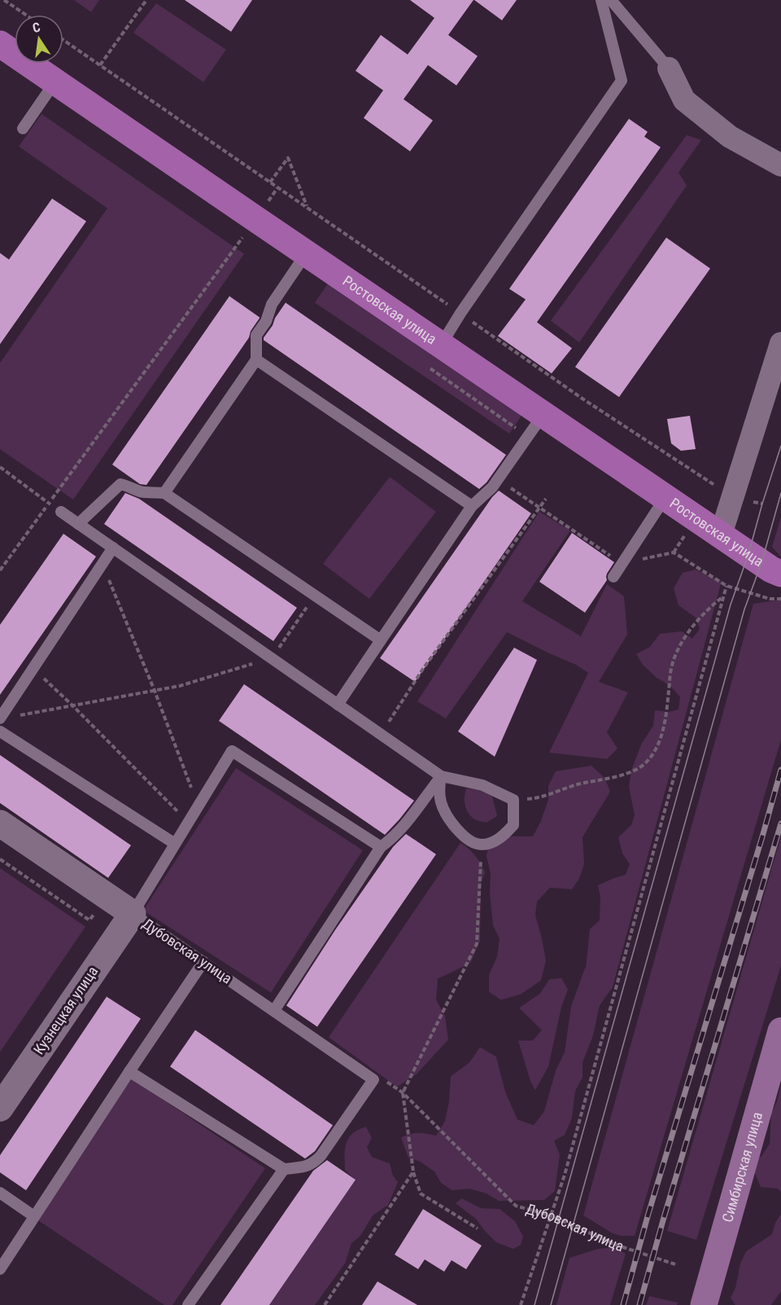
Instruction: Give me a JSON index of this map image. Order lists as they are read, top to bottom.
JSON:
{
  "streets": {
    "main road": ["Ростовская улица", "Симбирская улица"],
    "street": ["Дубовская улица", "Кузнецкая улица"]
  },
  "crossings": [
    ["Дубовская улица", "Кузнецкая улица"]
  ],
  "north": "top"
}
